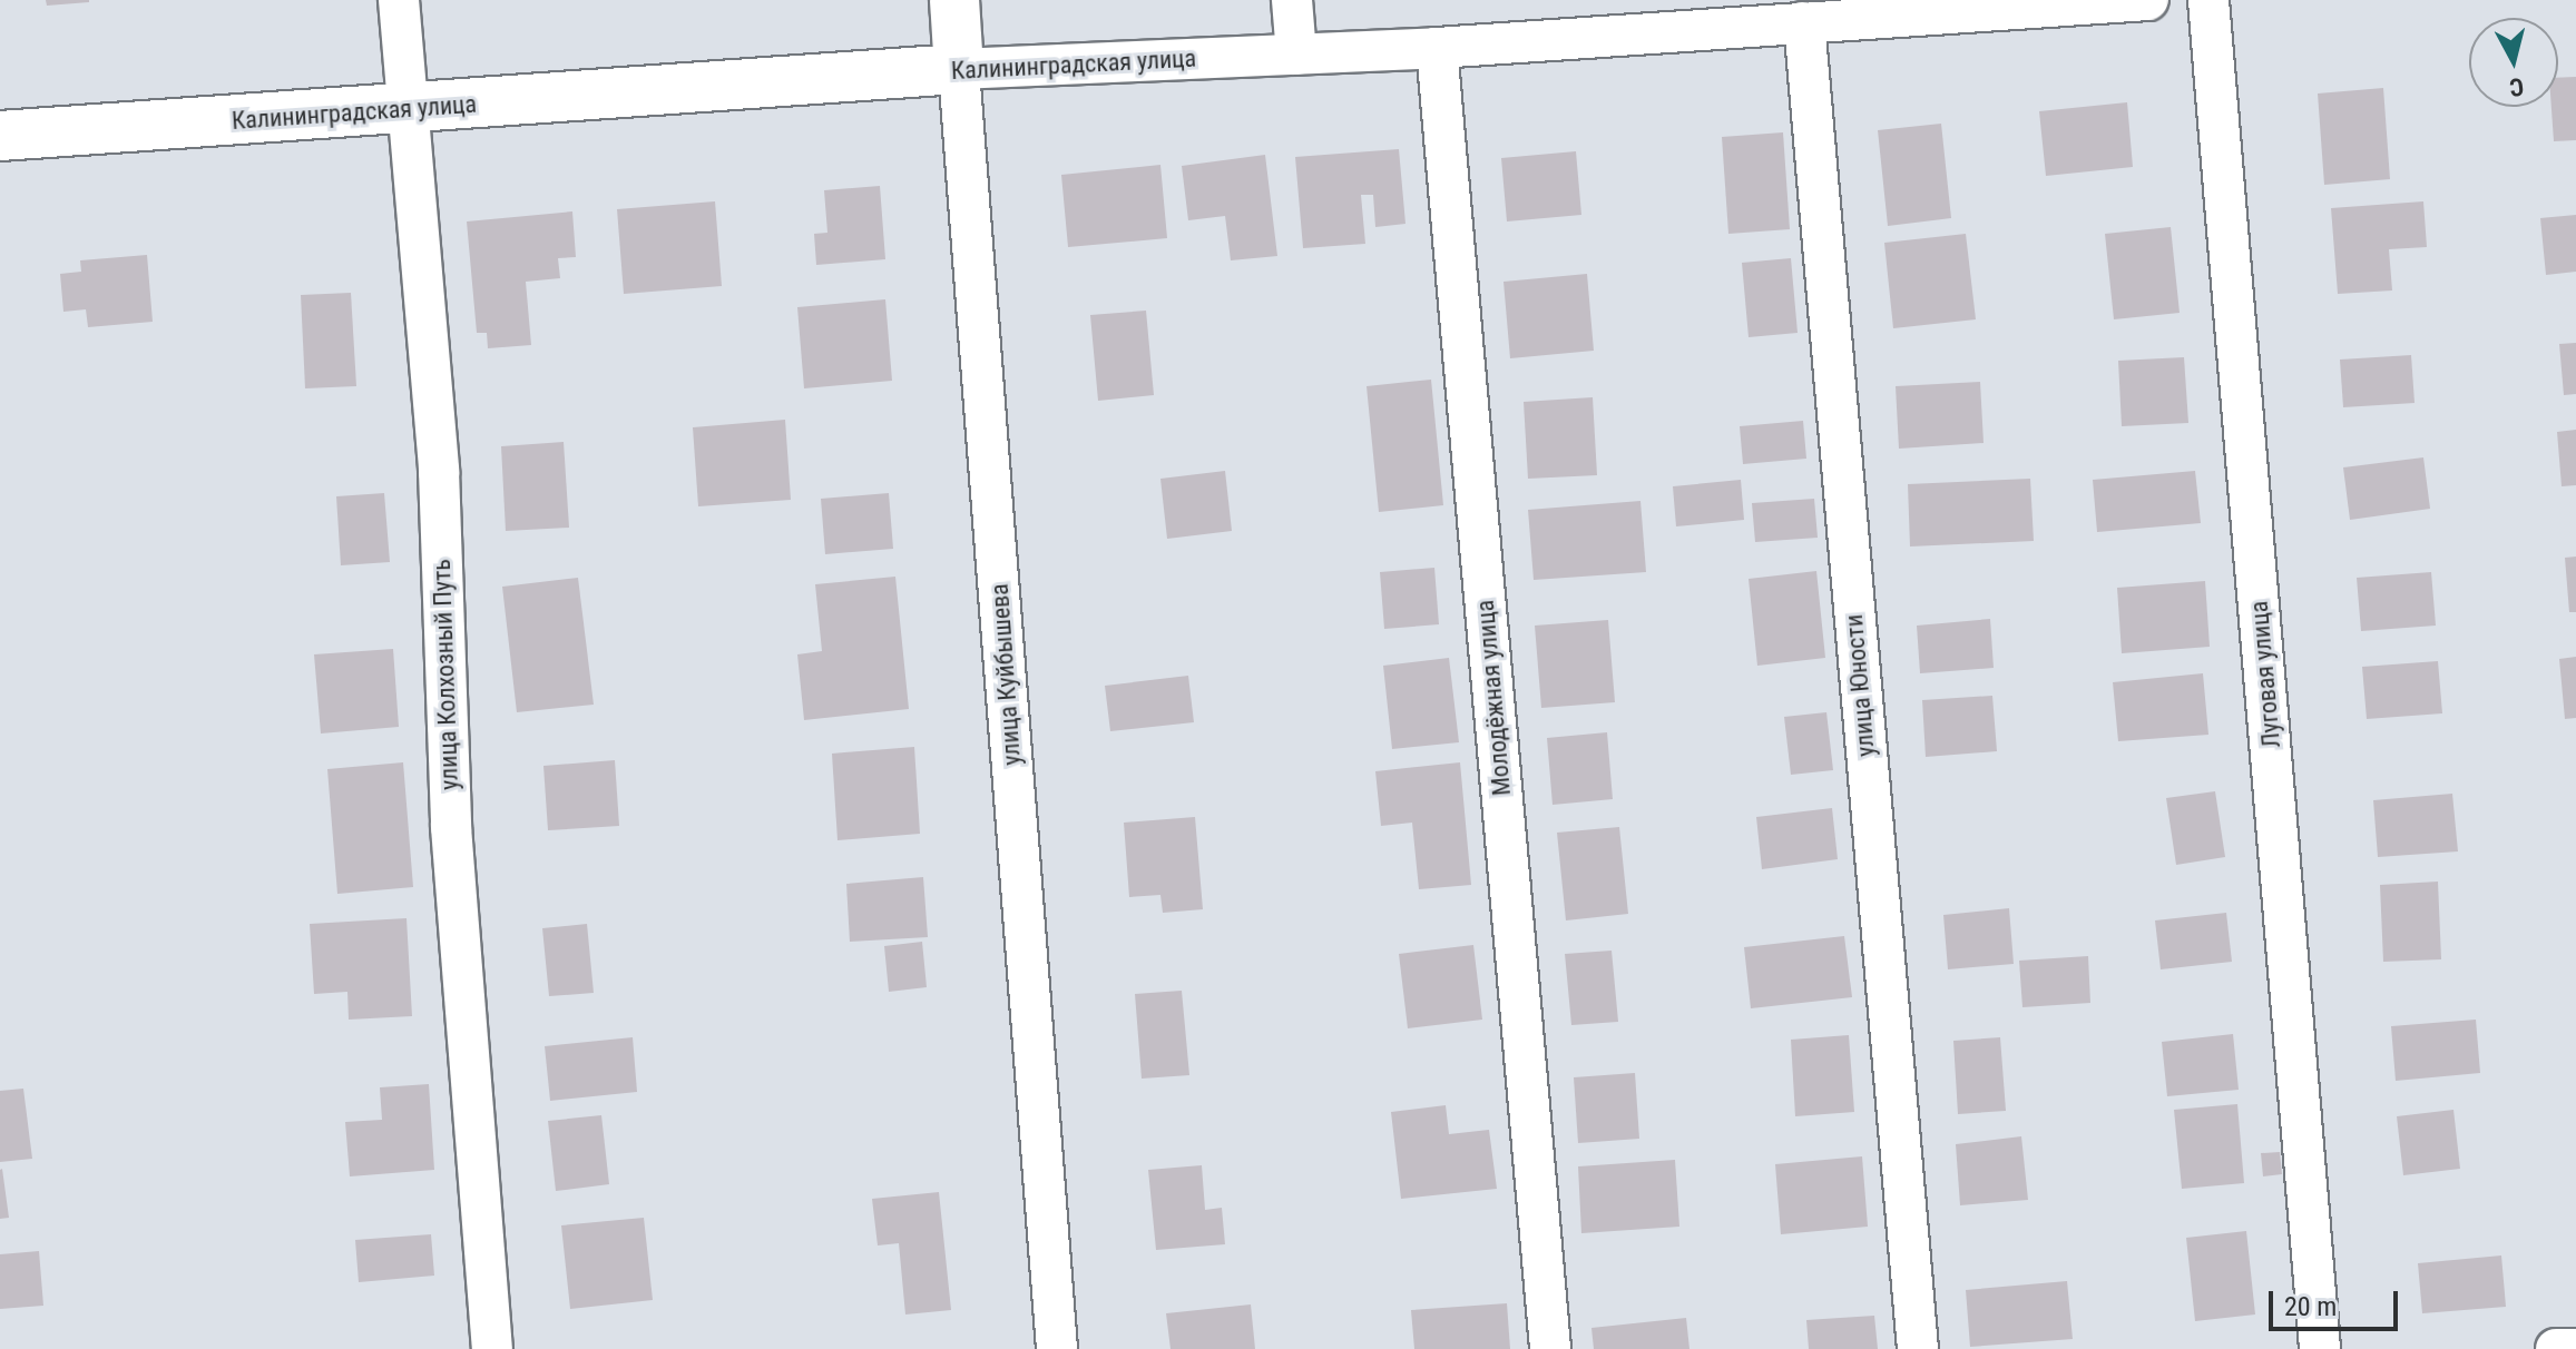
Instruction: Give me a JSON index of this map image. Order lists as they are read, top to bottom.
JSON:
{
  "streets": {
    "main road": ["Калининградская улица", "улица Куйбышева"],
    "street": [
      "улица Колхозный Путь",
      "Луговая улица",
      "улица Юности",
      "Молодёжная улица"
    ]
  },
  "crossings": [
    ["Калининградская улица", "улица Колхозный Путь"],
    ["Калининградская улица", "улица Куйбышева"],
    ["Калининградская улица", "улица Юности"],
    ["Калининградская улица", "Молодёжная улица"]
  ],
  "scale_bar": "20 m",
  "north": "bottom"
}
